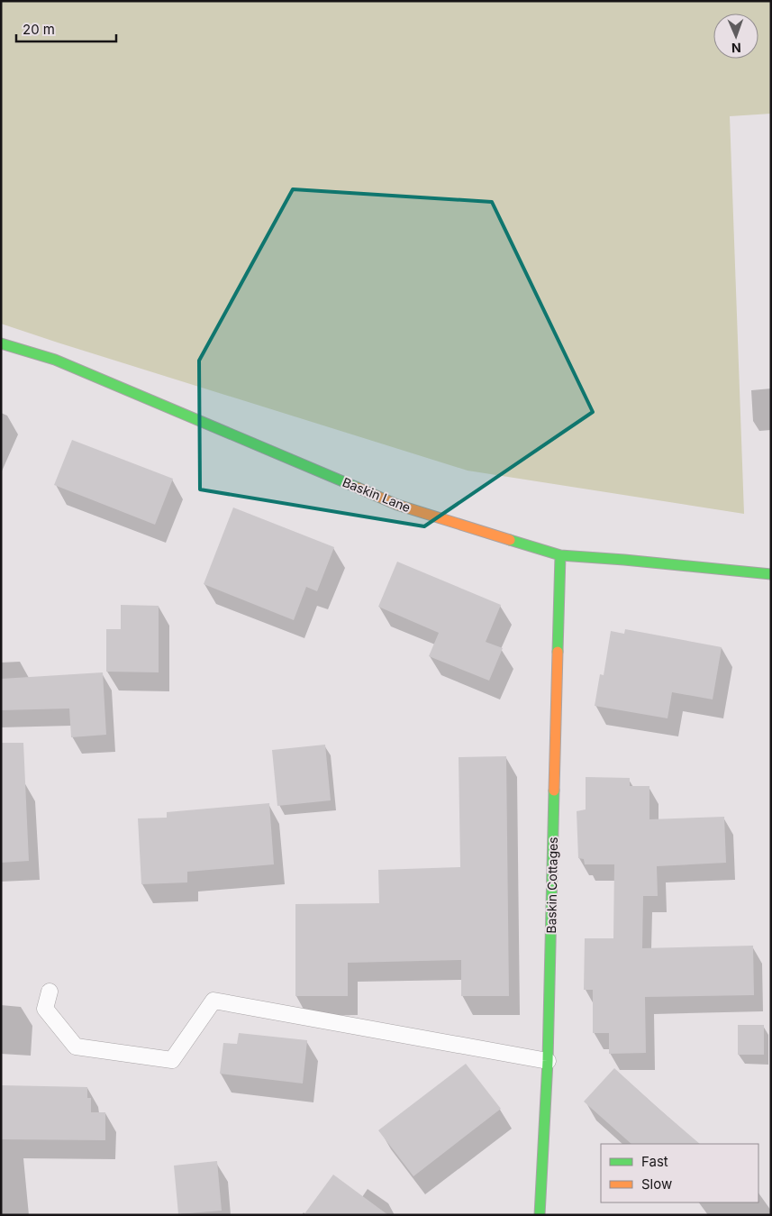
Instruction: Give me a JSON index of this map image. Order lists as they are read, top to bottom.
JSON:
{
  "streets": {
    "street": ["Baskin Lane", "Baskin Cottages"]
  },
  "crossings": [
    ["Baskin Lane", "Baskin Cottages"]
  ],
  "legend": ["Fast", "Slow"],
  "scale_bar": "20 m",
  "north": "bottom"
}
